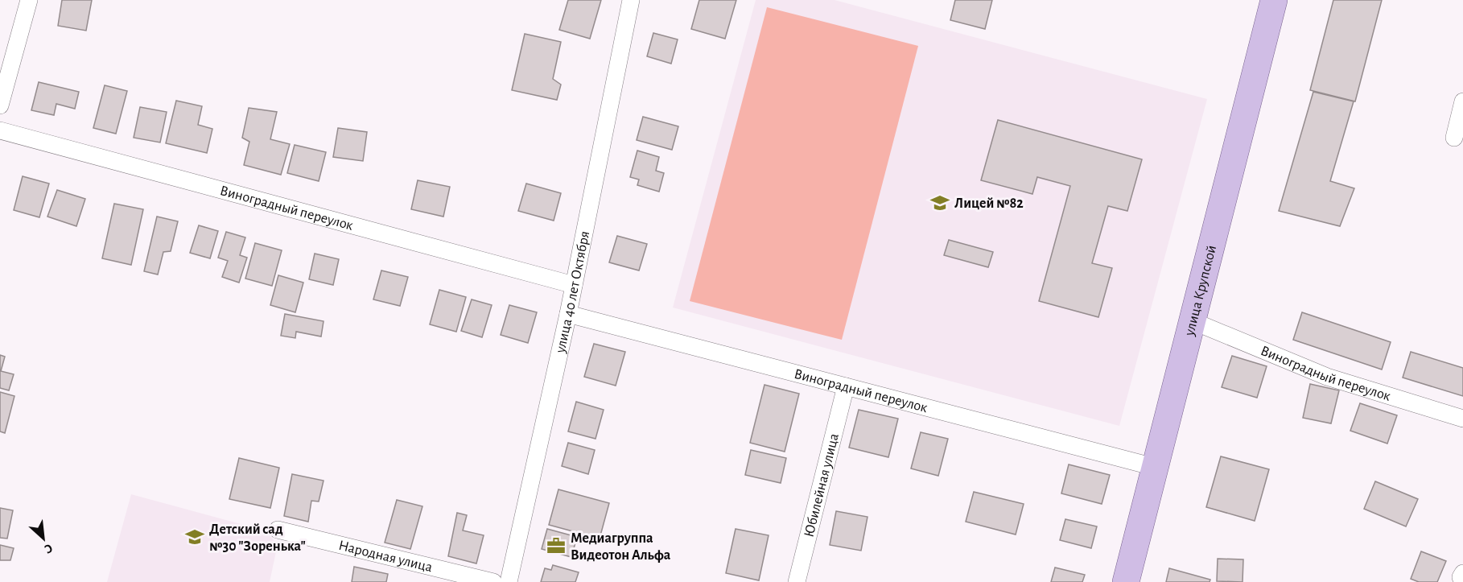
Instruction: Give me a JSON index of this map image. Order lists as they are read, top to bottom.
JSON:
{
  "streets": {
    "main road": ["улица Крупской"],
    "street": [
      "Виноградный переулок",
      "улица 40 лет Октября",
      "Юбилейная улица",
      "Народная улица"
    ]
  },
  "crossings": [
    ["Виноградный переулок", "улица Крупской"],
    ["Виноградный переулок", "улица 40 лет Октября"],
    ["Виноградный переулок", "Юбилейная улица"]
  ],
  "places": {
    "school or university": ["Лицей №82", "Детский сад №30 \"Зоренька\""],
    "office": ["Медиагруппа Видеотон Альфа"]
  },
  "north": "bottom right"
}
